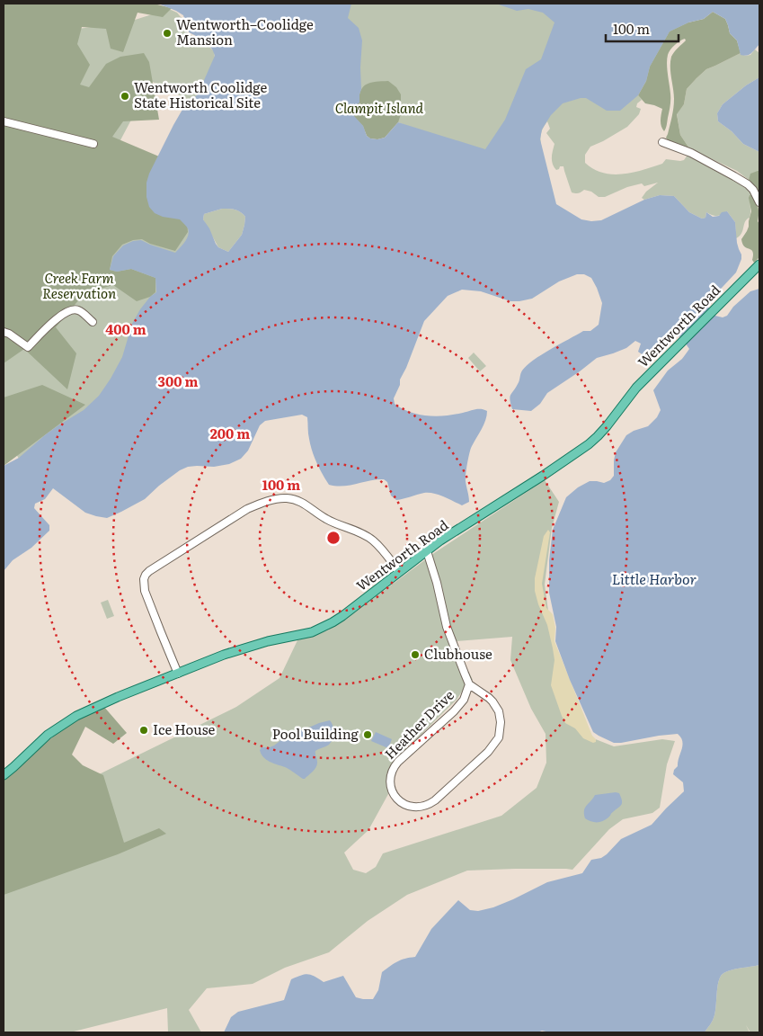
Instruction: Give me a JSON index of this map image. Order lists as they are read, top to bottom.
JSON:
{
  "streets": {
    "main road": ["Wentworth Road"],
    "street": ["Heather Drive"]
  },
  "crossings": [
    ["Wentworth Road", "Heather Drive"]
  ],
  "water": ["Little Harbor"],
  "parks": ["Clampit Island", "Creek Farm Reservation"],
  "places": [
    "Wentworth–Coolidge Mansion",
    "Wentworth Coolidge State Historical Site",
    "Clubhouse",
    "Ice House",
    "Pool Building"
  ],
  "scale_bar": "100 m",
  "rings": [
    "400 m",
    "300 m",
    "200 m",
    "100 m"
  ]
}
